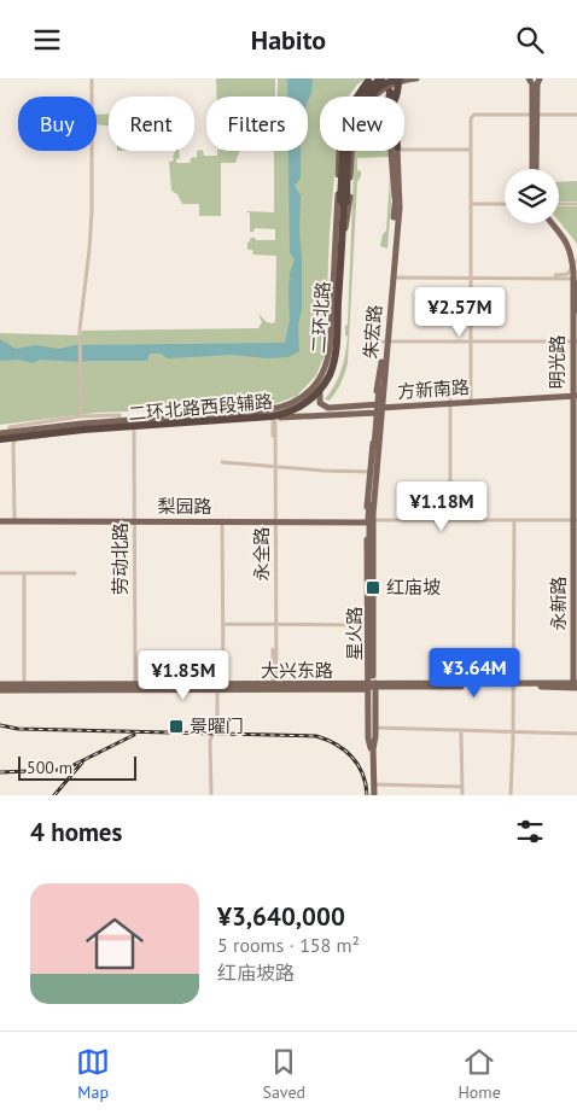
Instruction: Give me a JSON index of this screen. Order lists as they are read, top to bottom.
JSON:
{
  "streets": {
    "highway": ["二环北路"],
    "main road": [
      "朱宏路",
      "明光路",
      "方新南路",
      "二环北路西段辅路",
      "梨园路",
      "永新路",
      "星火路",
      "大兴东路"
    ],
    "street": ["永全路", "劳动北路"]
  },
  "crossings": [
    ["二环北路", "二环北路西段辅路"],
    ["朱宏路", "方新南路"],
    ["朱宏路", "梨园路"],
    ["朱宏路", "星火路"],
    ["明光路", "方新南路"],
    ["明光路", "永新路"],
    ["方新南路", "二环北路西段辅路"],
    ["二环北路西段辅路", "永全路"],
    ["二环北路西段辅路", "劳动北路"],
    ["梨园路", "永全路"],
    ["梨园路", "劳动北路"],
    ["梨园路", "星火路"],
    ["永全路", "大兴东路"],
    ["劳动北路", "大兴东路"],
    ["永新路", "大兴东路"]
  ],
  "places": {
    "transit": ["红庙坡", "景曜门"]
  },
  "scale_bar": "500 m",
  "page": {
    "header": "Habito",
    "chip": [
      "Buy",
      "Rent",
      "Filters",
      "New"
    ],
    "price": [
      "¥2.57M",
      "¥1.18M",
      "¥3.64M",
      "¥1.85M"
    ],
    "scale": "500 m",
    "heading": "4 homes",
    "list": [
      {
        "name": "¥3,640,000",
        "note": "5 rooms · 158 m² · 红庙坡路"
      }
    ],
    "tabs": ["Map", "Saved", "Home"]
  }
}
